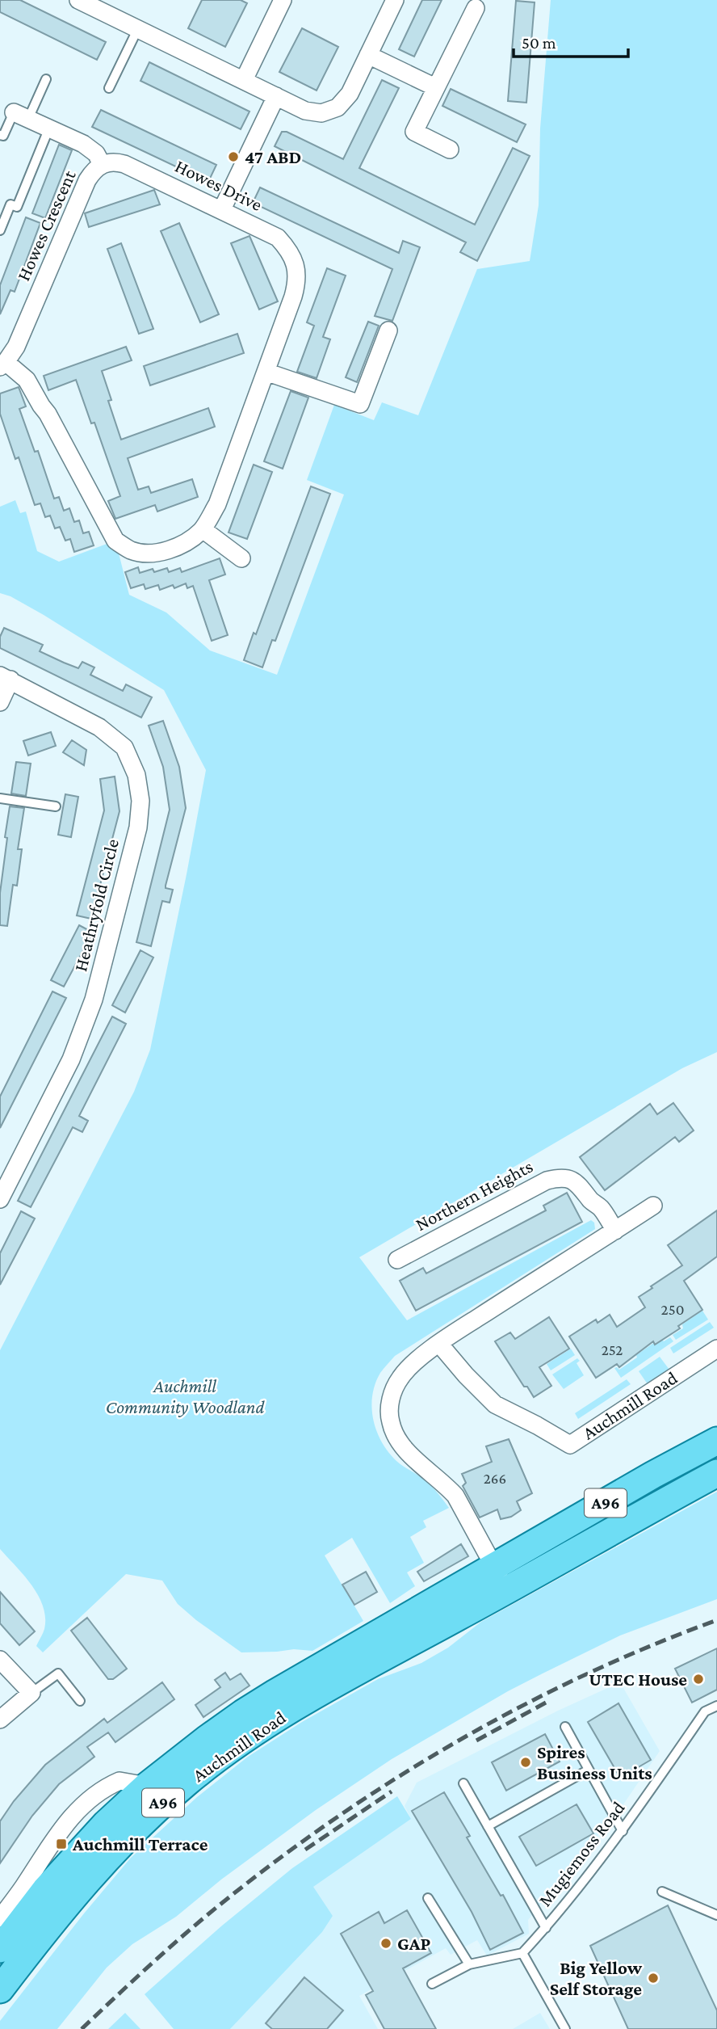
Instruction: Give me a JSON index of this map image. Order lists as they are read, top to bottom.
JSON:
{
  "streets": {
    "main road": ["Auchmill Road", "A96"],
    "street": [
      "Howes Drive",
      "Howes Crescent",
      "Heathryfold Circle",
      "Northern Heights"
    ],
    "lane": ["Mugiemoss Road"]
  },
  "crossings": [
    ["Howes Drive", "Howes Crescent"]
  ],
  "parks": ["Auchmill Community Woodland"],
  "places": {
    "other": [
      "47 ABD",
      "UTEC House",
      "Spires Business Units",
      "GAP",
      "Big Yellow Self Storage"
    ],
    "transit": ["Auchmill Terrace"]
  },
  "house_numbers": ["250", "252", "266"],
  "scale_bar": "50 m"
}
